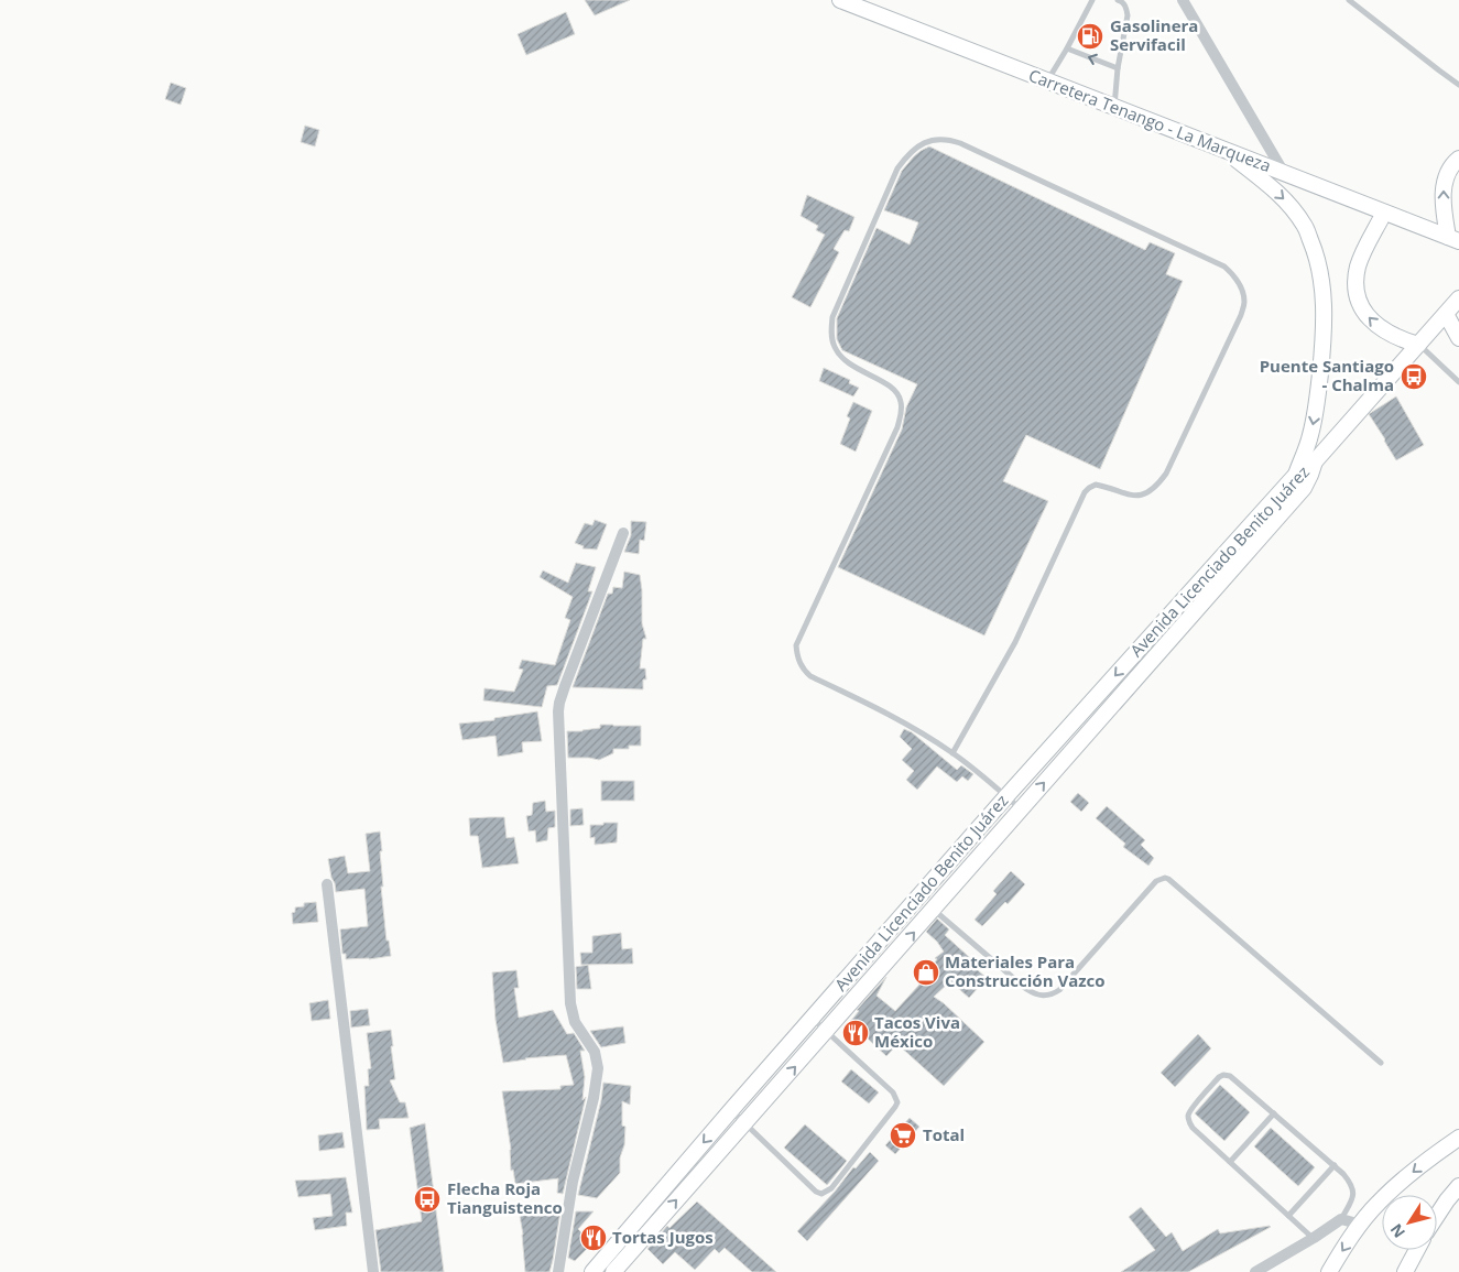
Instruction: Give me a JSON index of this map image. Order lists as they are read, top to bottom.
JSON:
{
  "streets": {
    "main road": ["Carretera Tenango - La Marqueza", "Avenida Licenciado Benito Juárez"]
  },
  "places": {
    "fuel station": ["Gasolinera Servifacil"],
    "bus stop": ["Puente Santiago - Chalma", "Flecha Roja Tianguistenco"],
    "shop": ["Materiales Para Construcción Vazco"],
    "restaurant": ["Tacos Viva México", "Tortas Jugos"],
    "supermarket": ["Total"]
  },
  "north": "bottom left"
}
